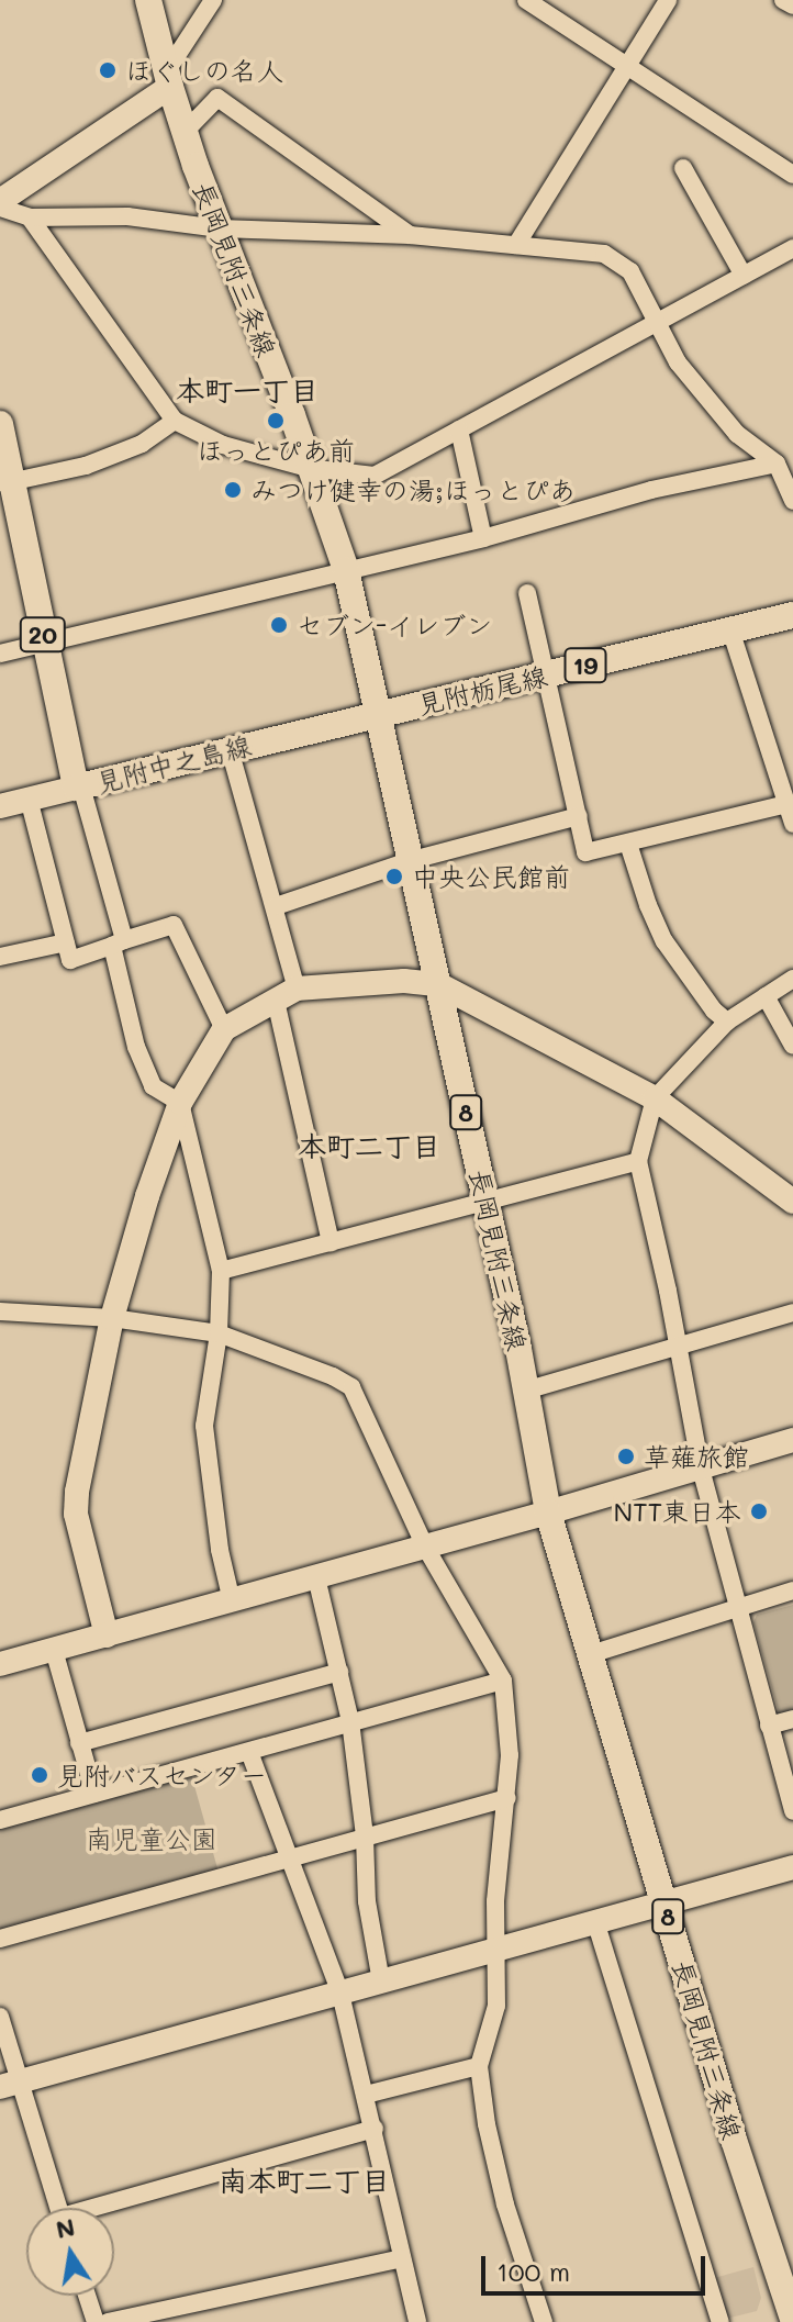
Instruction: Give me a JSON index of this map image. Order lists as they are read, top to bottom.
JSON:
{
  "streets": {
    "main road": [
      "長岡見附三条線",
      "20",
      "19",
      "見附栃尾線",
      "見附中之島線",
      "8"
    ]
  },
  "crossings": [
    ["長岡見附三条線", "見附栃尾線"],
    ["長岡見附三条線", "見附中之島線"],
    ["見附栃尾線", "見附中之島線"]
  ],
  "districts": ["本町一丁目", "本町二丁目", "南本町二丁目"],
  "parks": ["南児童公園"],
  "places": [
    "ほぐしの名人",
    "ほっとぴあ前",
    "みつけ健幸の湯;ほっとぴあ",
    "セブン-イレブン",
    "中央公民館前",
    "草薙旅館",
    "NTT東日本",
    "見附バスセンター"
  ],
  "scale_bar": "100 m",
  "north": "top"
}
